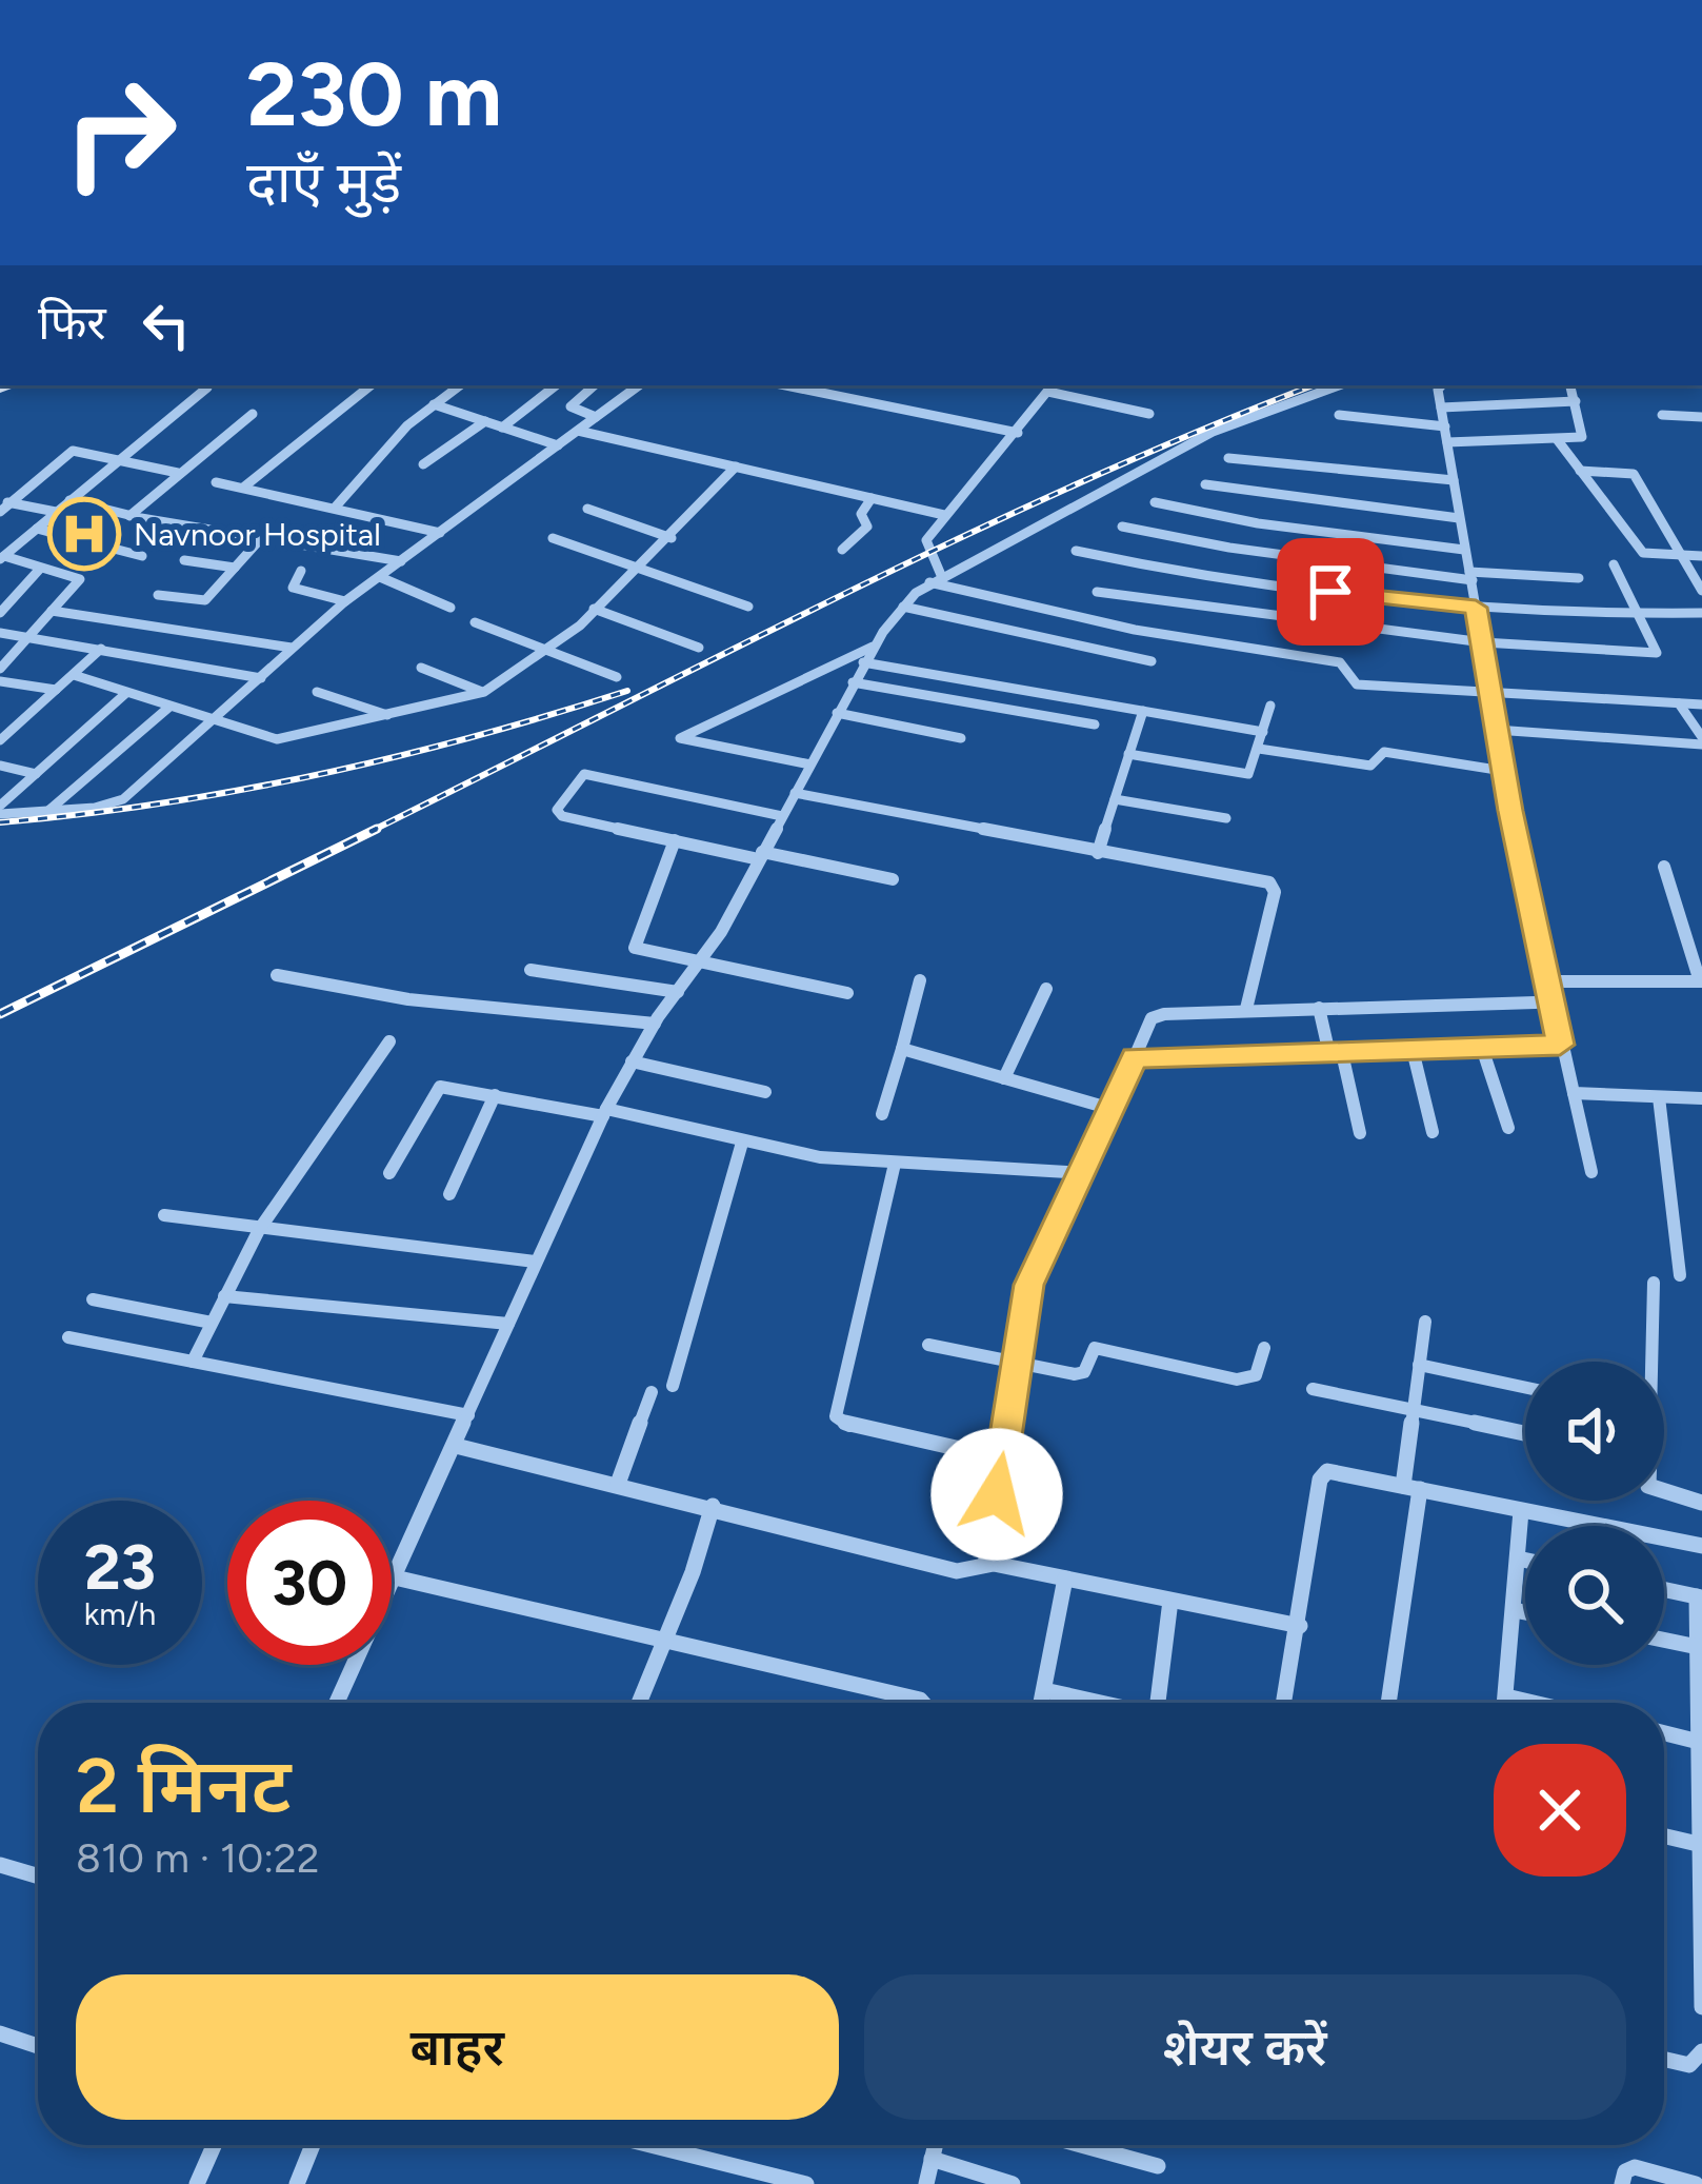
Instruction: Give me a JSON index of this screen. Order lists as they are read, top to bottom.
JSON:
{
  "places": {
    "hospital": ["Navnoor Hospital"]
  },
  "page": {
    "turn": ["230 m", "दाएँ मुड़ें"],
    "then": "फिर",
    "speed": "23 km/h",
    "limit": "30",
    "heading": ["2 मिनट", "810 m · 10:22"],
    "buttons": ["बाहर", "शेयर करें"]
  }
}
